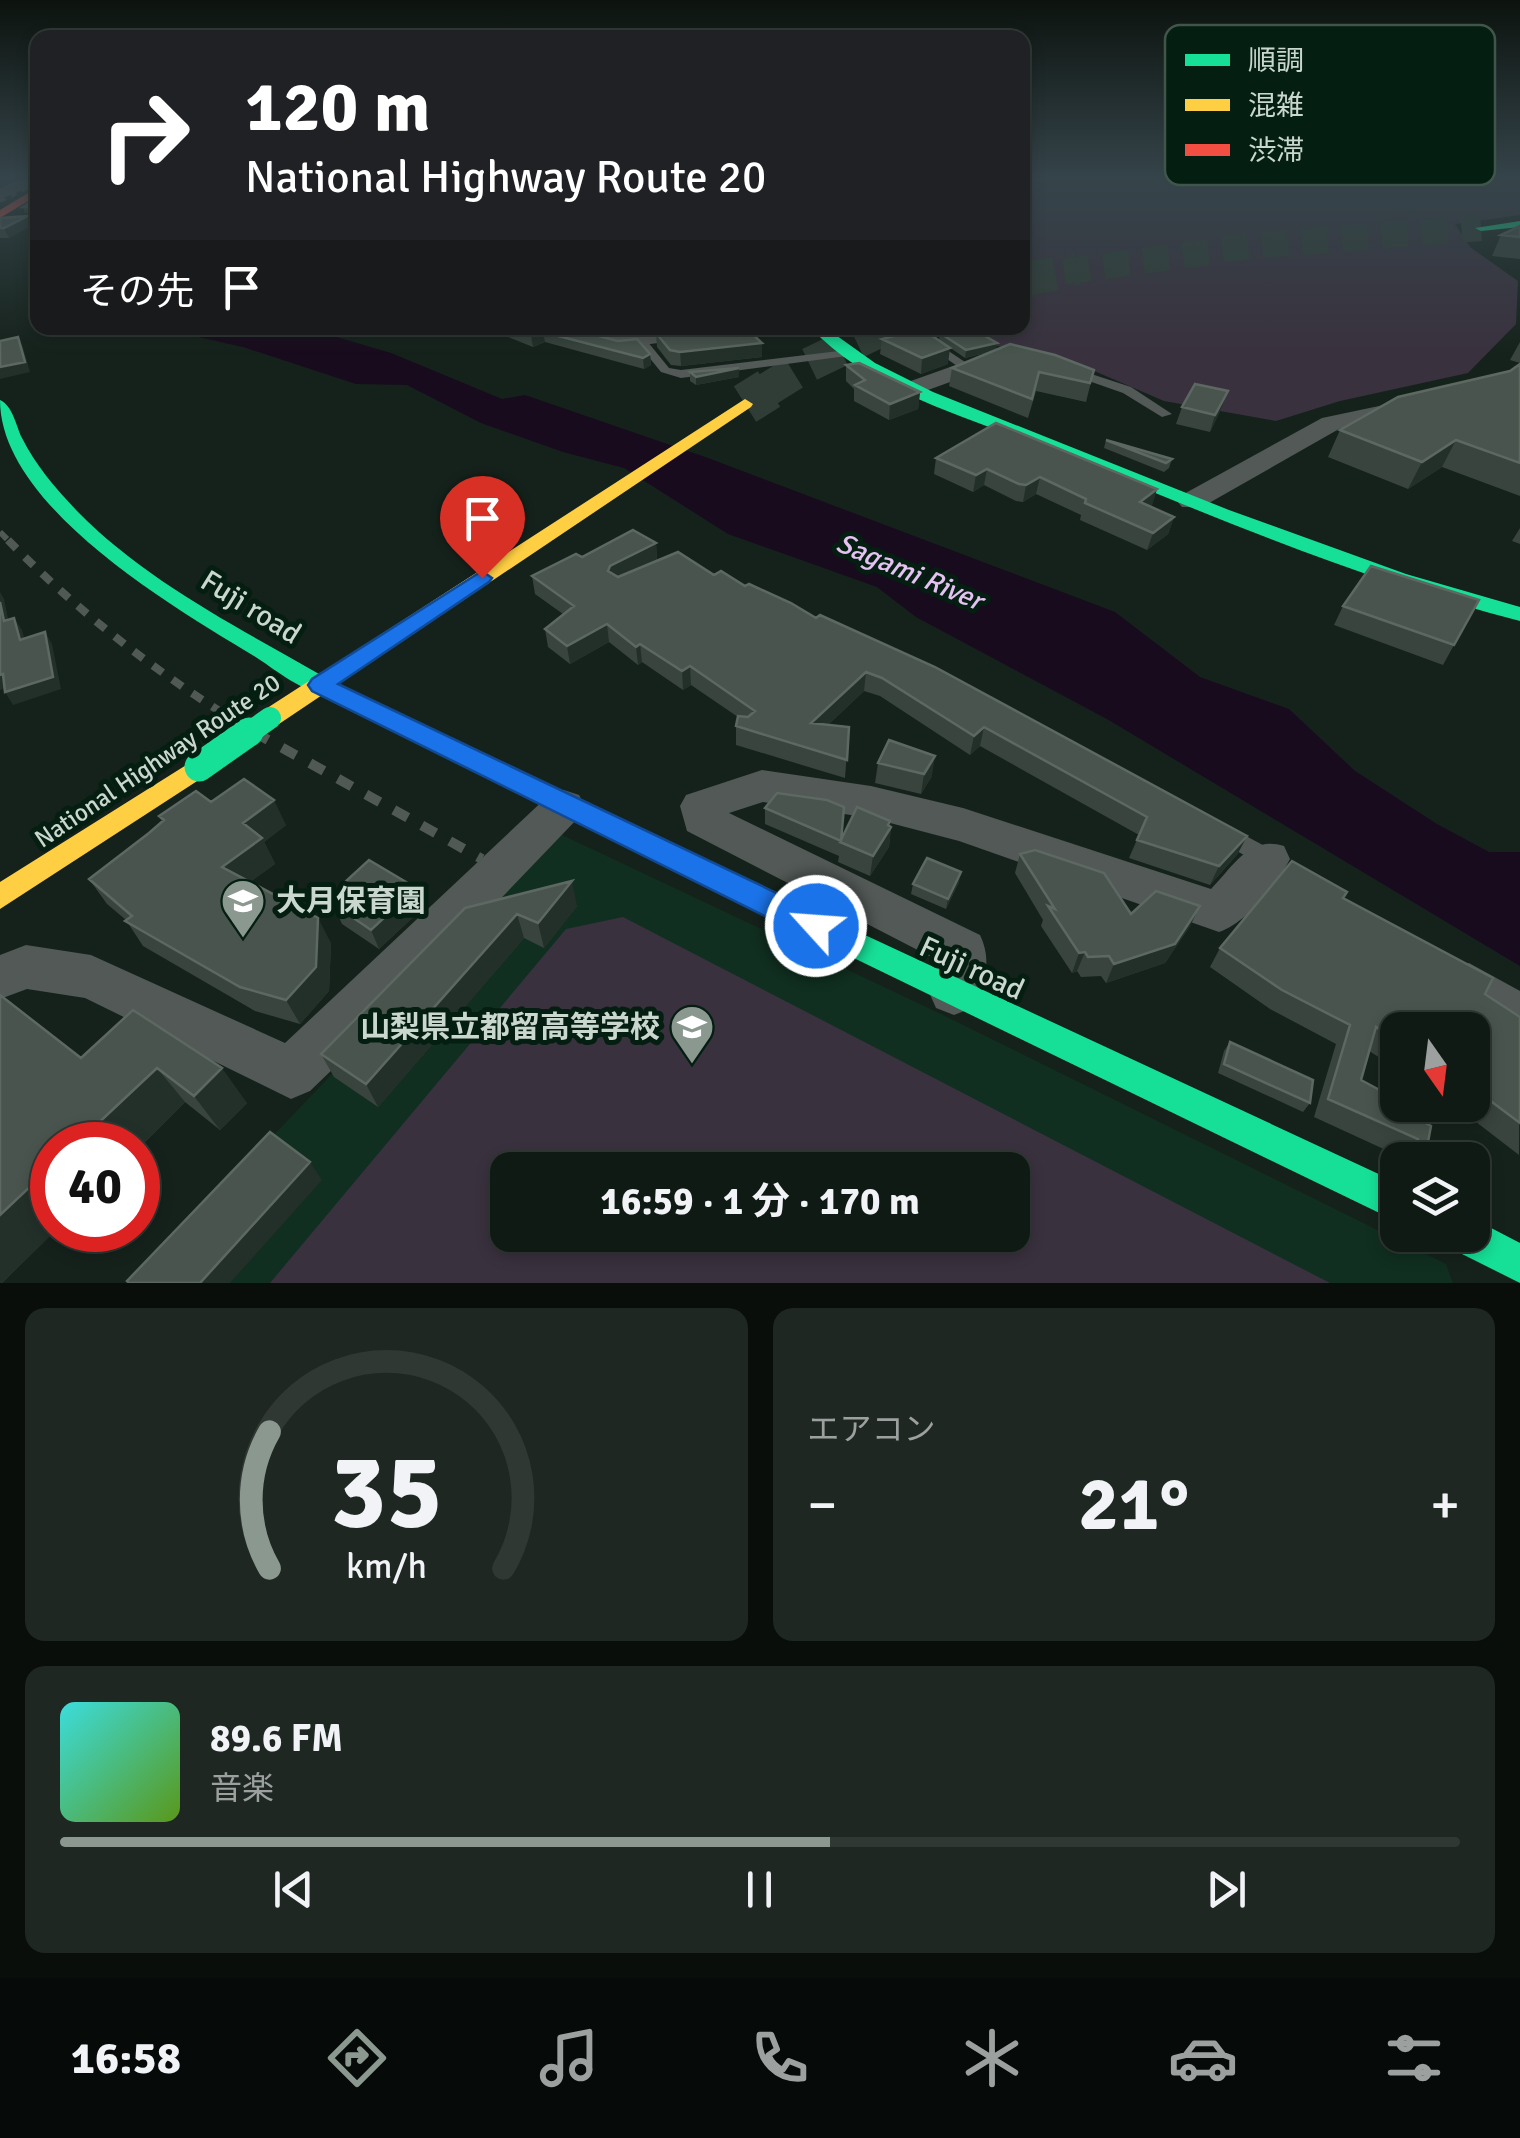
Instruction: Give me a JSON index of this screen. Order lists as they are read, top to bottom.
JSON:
{
  "streets": {
    "main road": ["Fuji road", "National Highway Route 20"]
  },
  "crossings": [
    ["Fuji road", "National Highway Route 20"]
  ],
  "water": ["Sagami River"],
  "places": {
    "school or university": ["大月保育園", "山梨県立都留高等学校"]
  },
  "legend": ["順調", "混雑", "渋滞"],
  "north": "bottom",
  "page": {
    "turn": ["120 m", "National Highway Route 20"],
    "then": "その先",
    "limit": "40",
    "trip": "16:59 · 1 分 · 170 m",
    "tile": "エアコン",
    "heat": ["−", "21°", "+"],
    "song": ["89.6 FM", "音楽"],
    "tabs": "16:58",
    "gauge": ["35", "km/h"]
  }
}
